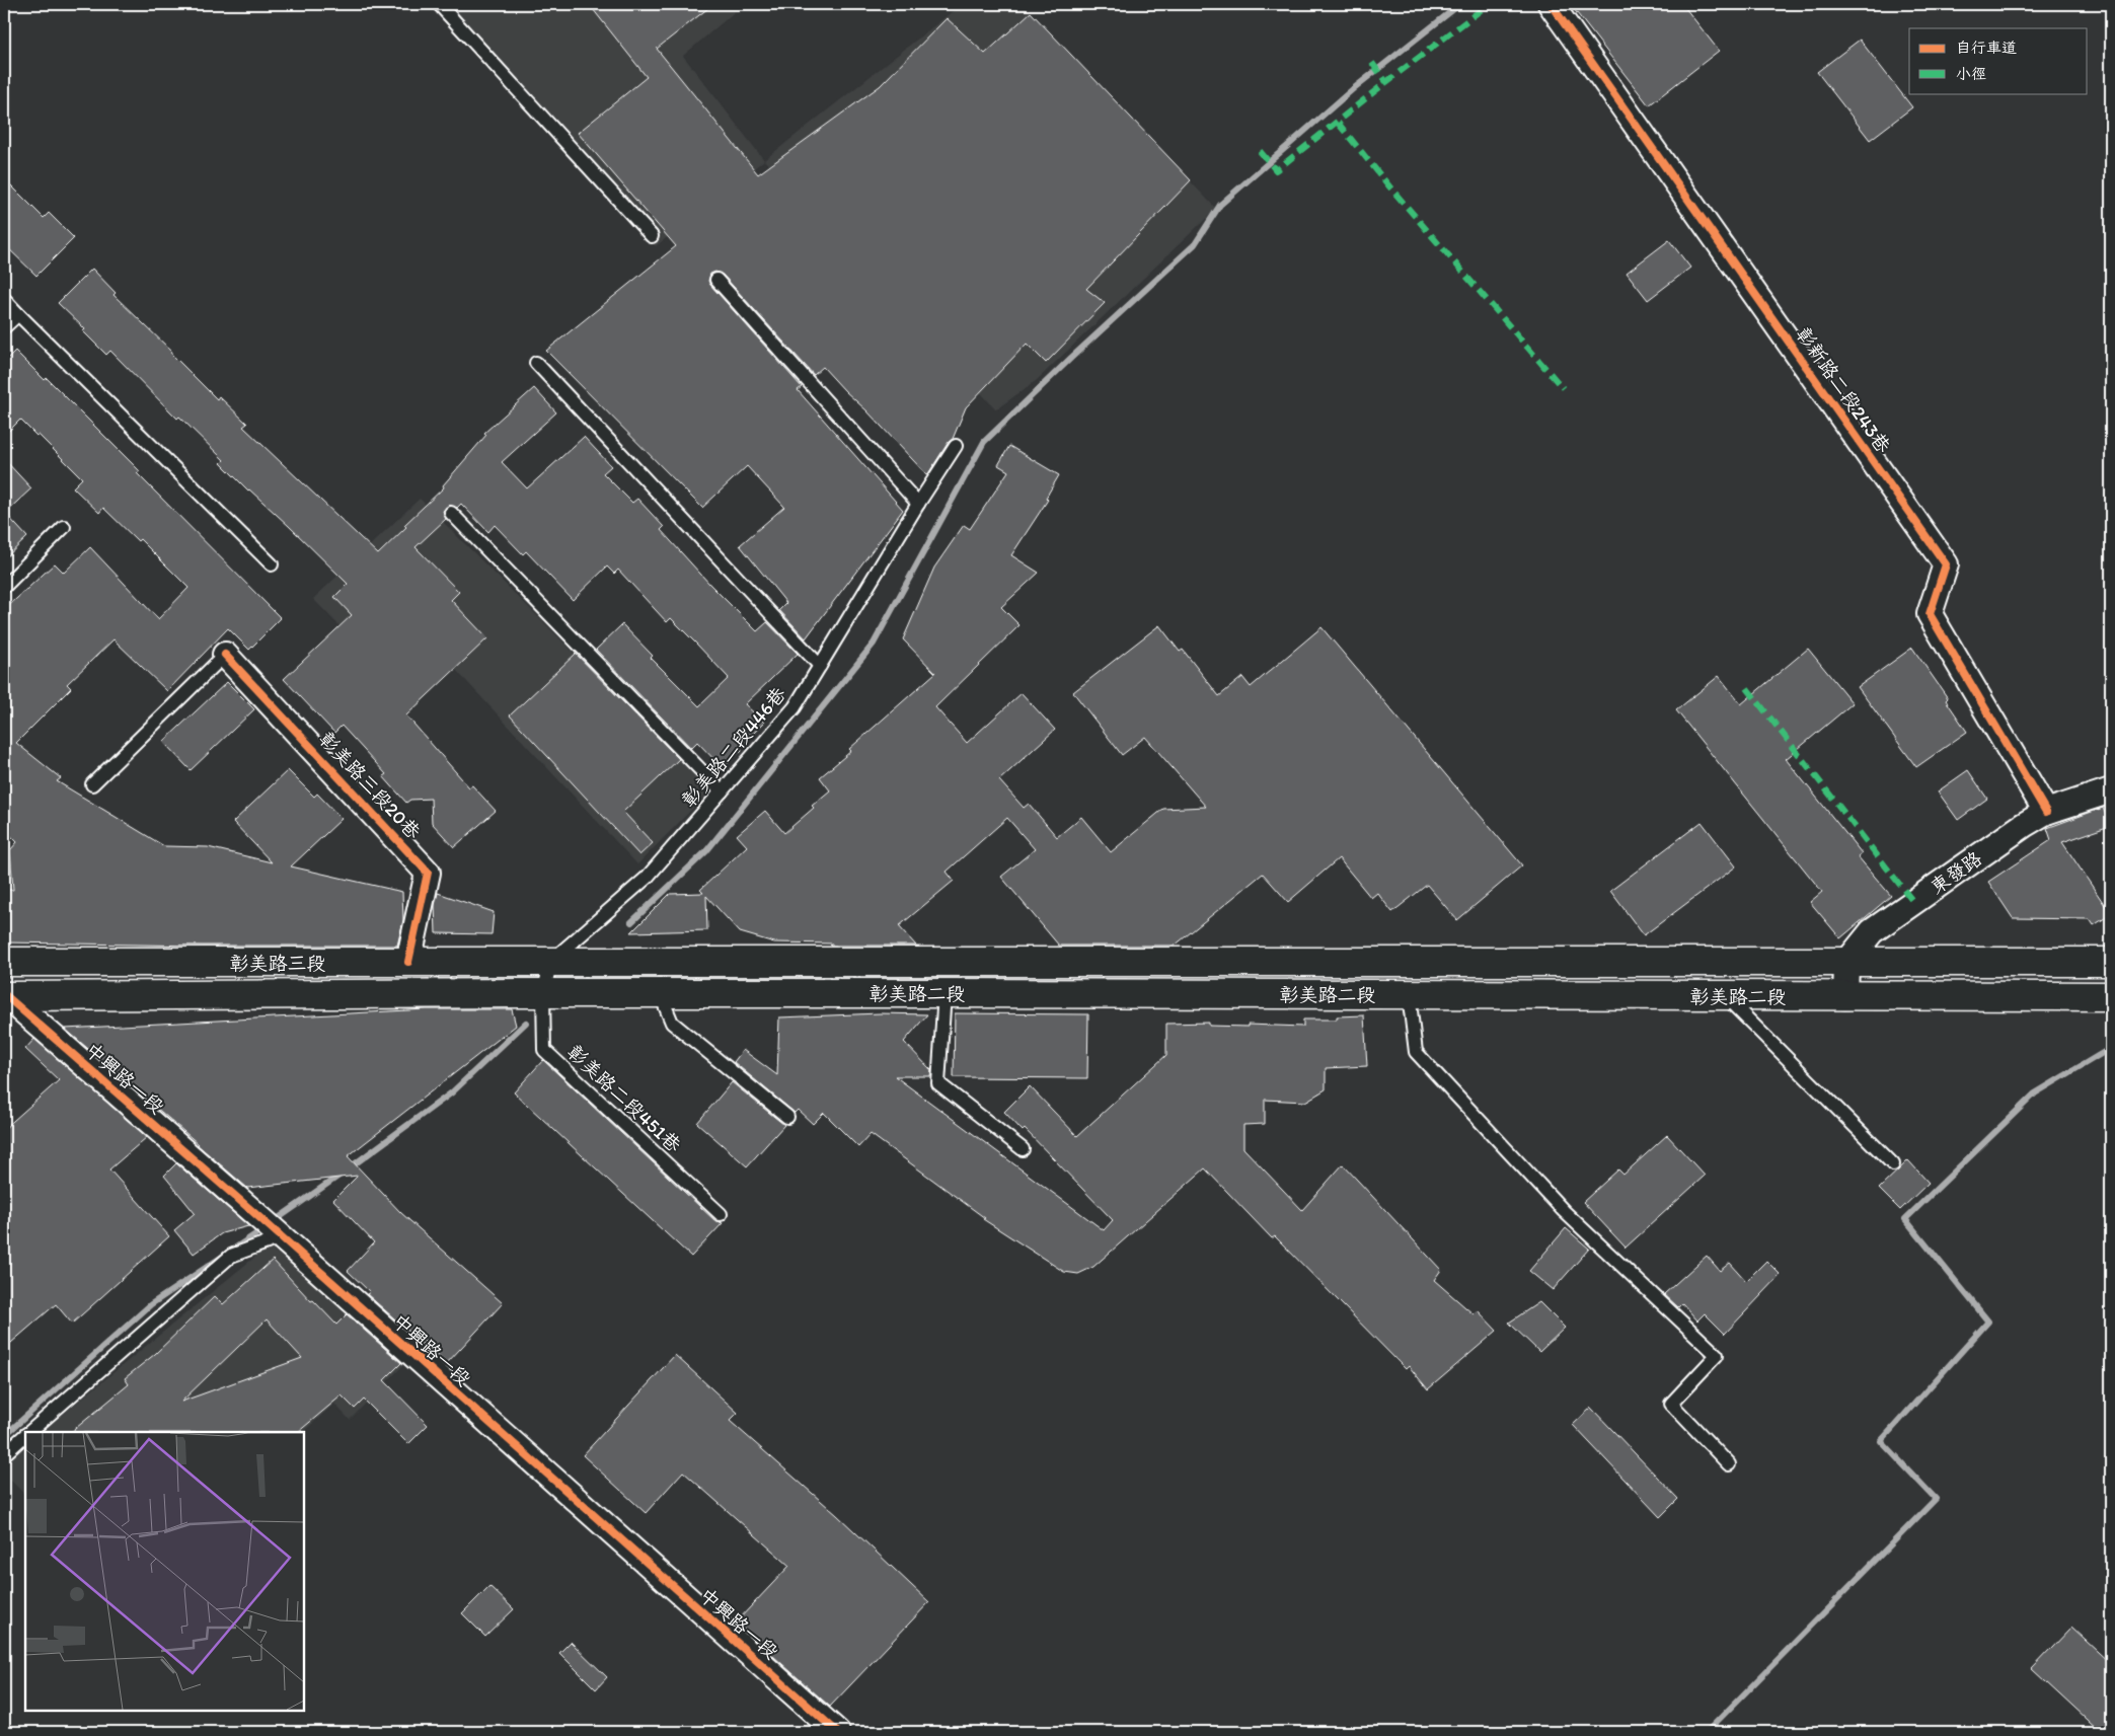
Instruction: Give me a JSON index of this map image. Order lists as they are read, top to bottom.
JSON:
{
  "streets": {
    "main road": ["彰美路三段", "彰美路二段"],
    "street": [
      "彰新路二段243巷",
      "彰美路三段20巷",
      "東發路",
      "中興路一段"
    ],
    "lane": ["彰美路二段446巷", "彰美路二段451巷"]
  },
  "crossings": [
    ["彰新路二段243巷", "東發路"],
    ["彰美路二段446巷", "彰美路三段"],
    ["彰美路二段446巷", "彰美路二段"],
    ["彰美路三段20巷", "彰美路三段"],
    ["東發路", "彰美路二段"],
    ["彰美路三段", "彰美路二段"],
    ["彰美路三段", "中興路一段"],
    ["彰美路三段", "彰美路二段451巷"],
    ["彰美路二段", "彰美路二段451巷"]
  ],
  "legend": ["自行車道", "小徑"]
}
